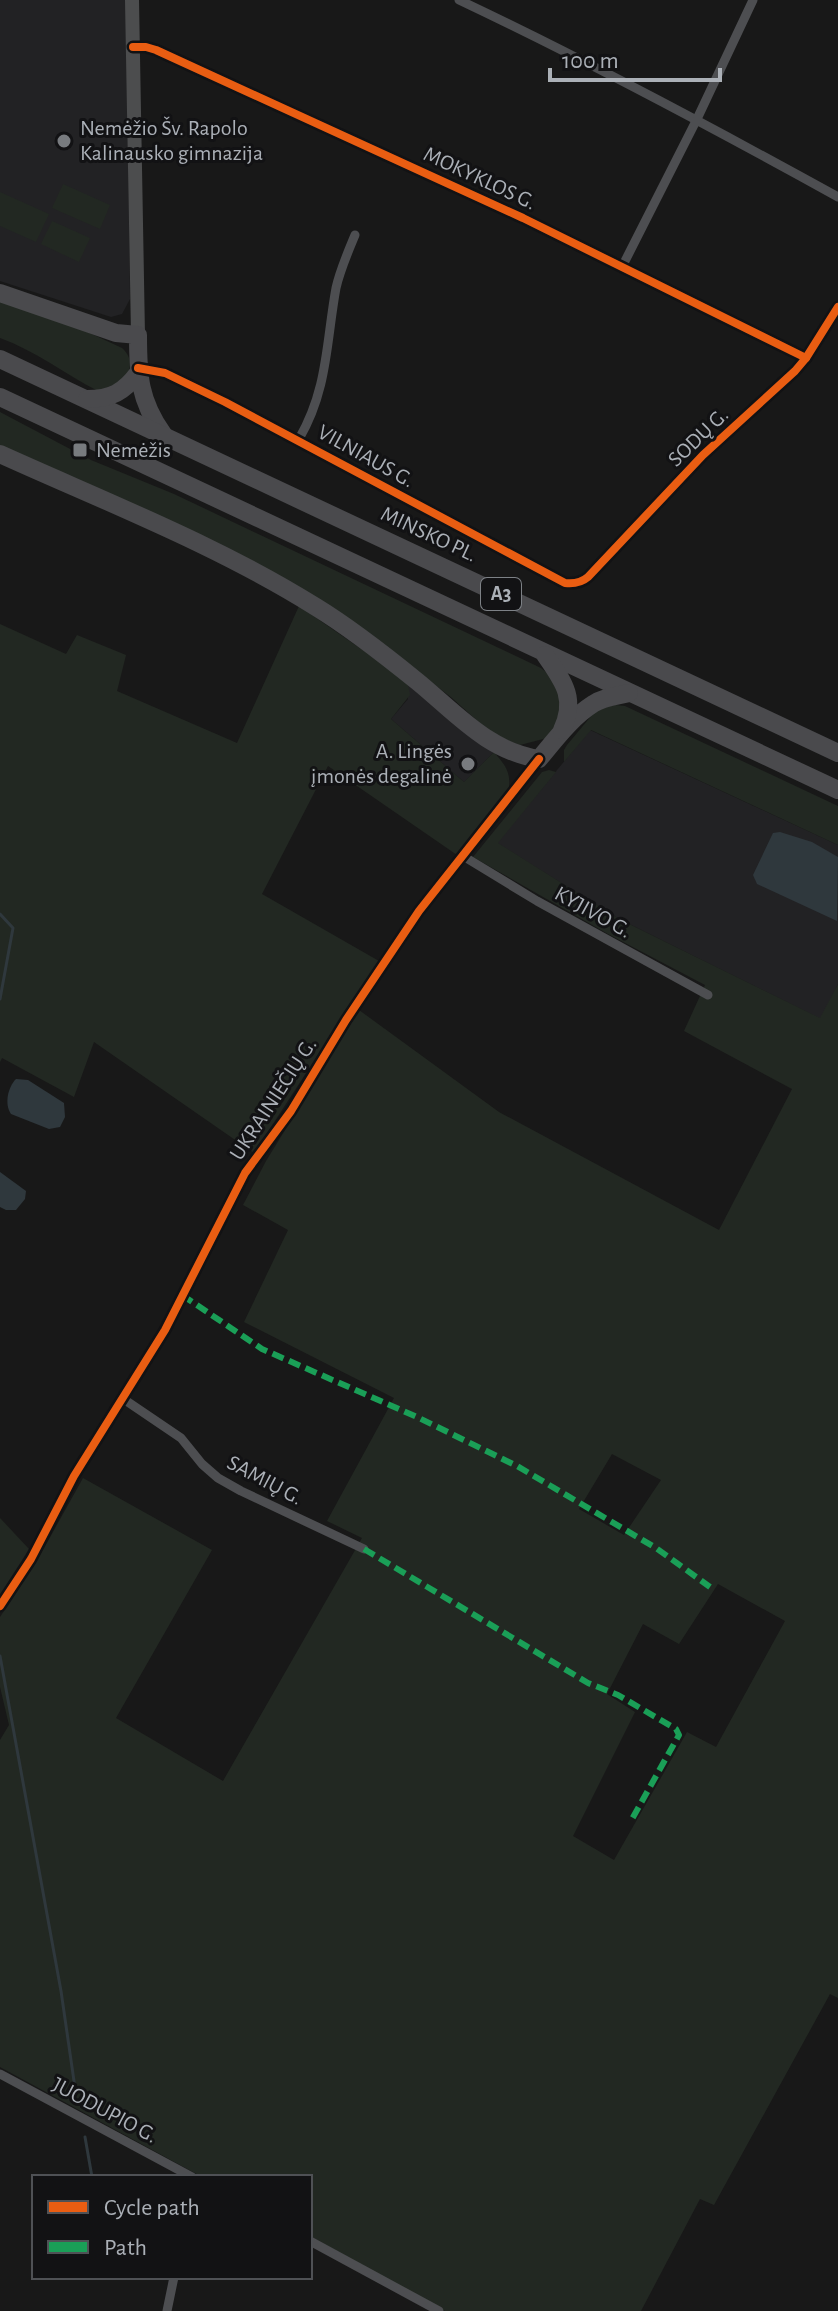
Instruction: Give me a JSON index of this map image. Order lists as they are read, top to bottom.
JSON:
{
  "streets": {
    "highway": ["MINSKO PL.", "A3"],
    "street": [
      "MOKYKLOS G.",
      "SODŲ G.",
      "VILNIAUS G.",
      "KYJIVO G.",
      "UKRAINIEČIŲ G.",
      "SAMIŲ G.",
      "JUODUPIO G."
    ]
  },
  "crossings": [
    ["MOKYKLOS G.", "SODŲ G."],
    ["SODŲ G.", "VILNIAUS G."],
    ["KYJIVO G.", "UKRAINIEČIŲ G."],
    ["UKRAINIEČIŲ G.", "SAMIŲ G."]
  ],
  "places": {
    "other": ["Nemėžio Šv. Rapolo Kalinausko gimnazija", "A. Lingės įmonės degalinė"],
    "transit": ["Nemėžis"]
  },
  "legend": ["Cycle path", "Path"],
  "scale_bar": "100 m"
}
